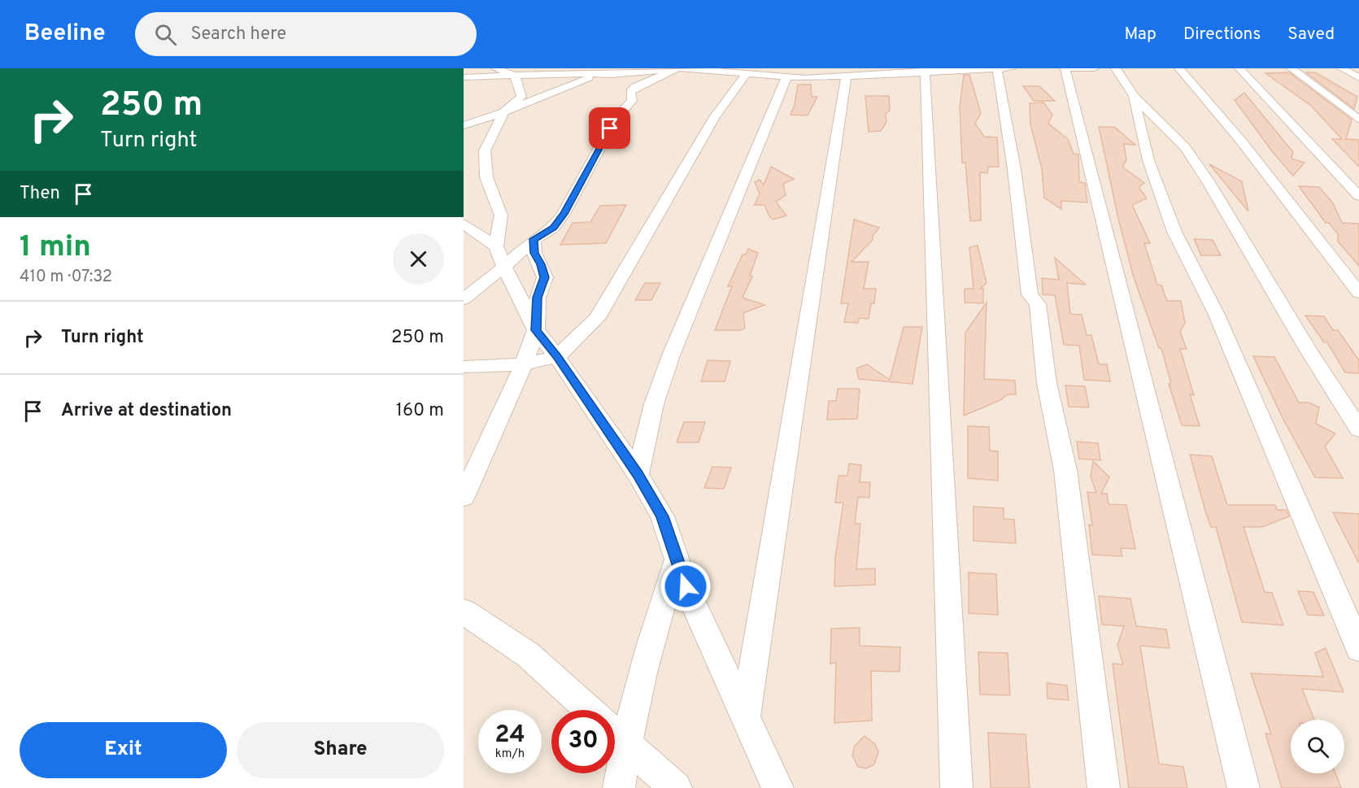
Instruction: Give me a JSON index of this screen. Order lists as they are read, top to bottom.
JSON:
{
  "page": {
    "header": "Beeline",
    "search": "Search here",
    "nav": ["Map", "Directions", "Saved"],
    "turn": ["250 m", "Turn right"],
    "then": "Then",
    "heading": ["1 min", "410 m · 07:32"],
    "list": [
      {
        "name": "Turn right",
        "value": "250 m"
      },
      {
        "name": "Arrive at destination",
        "value": "160 m"
      }
    ],
    "speed": "24 km/h",
    "limit": "30",
    "buttons": ["Exit", "Share"]
  }
}
